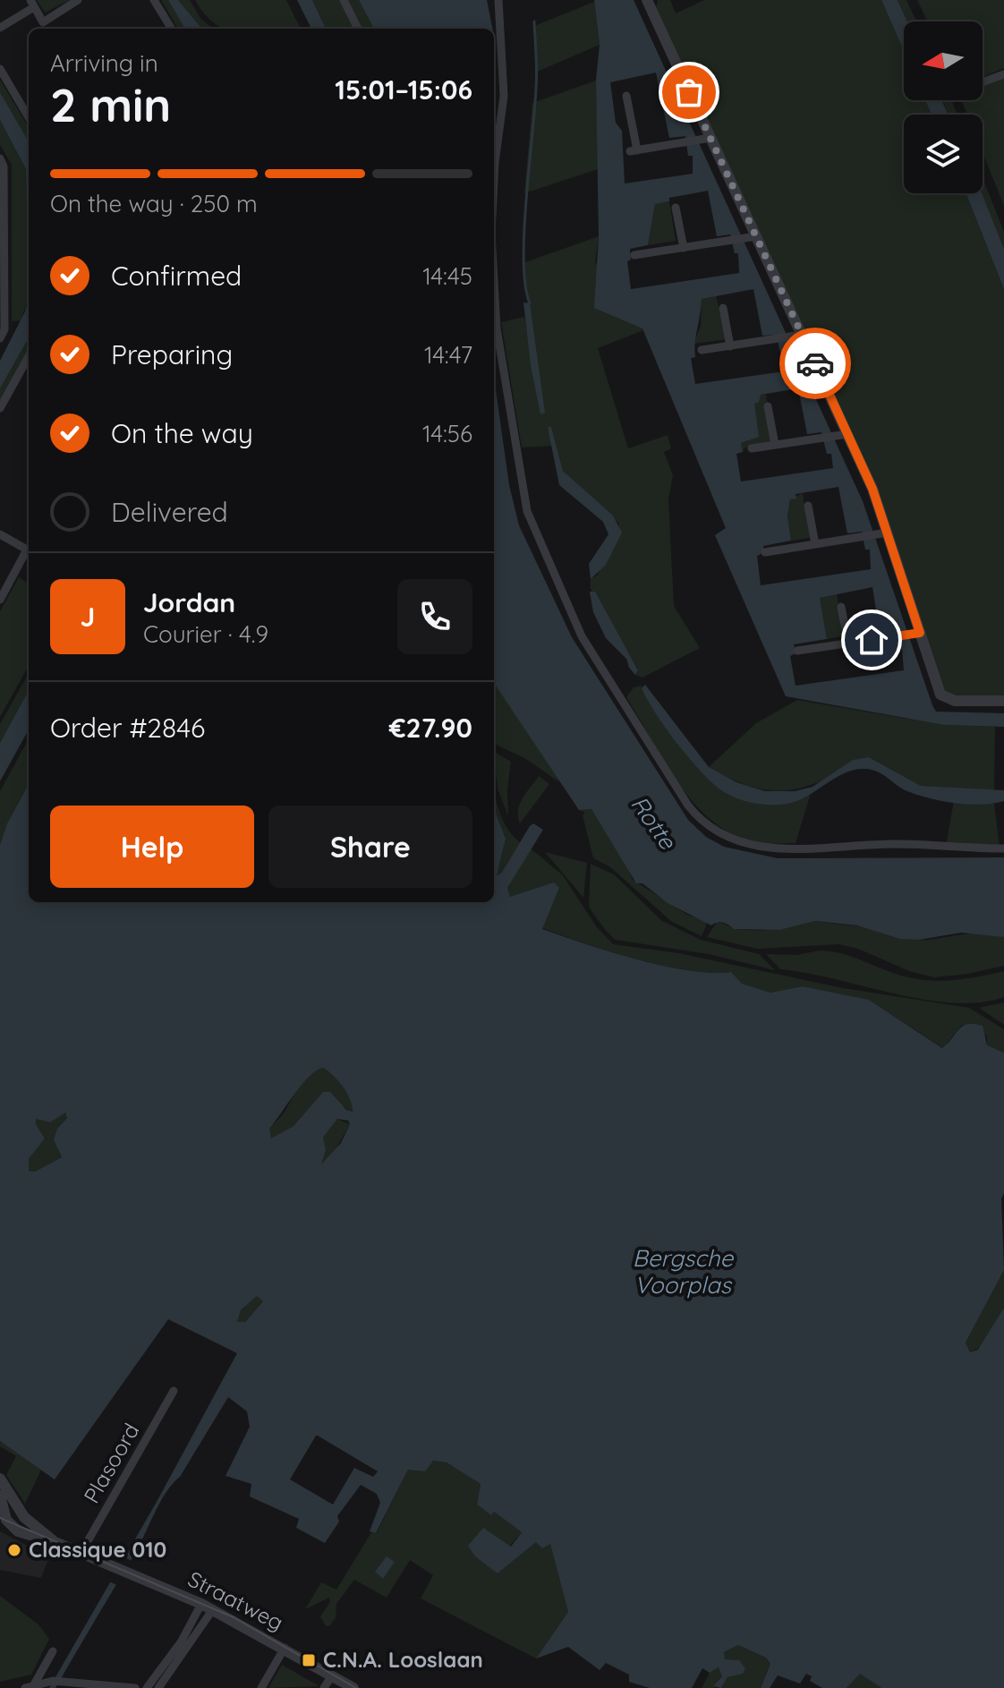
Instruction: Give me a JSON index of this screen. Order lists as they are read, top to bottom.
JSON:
{
  "streets": {
    "street": ["Plasoord", "Straatweg"]
  },
  "crossings": [
    ["Plasoord", "Straatweg"]
  ],
  "water": ["Rotte", "Bergsche Voorplas"],
  "places": {
    "other": ["Classique 010"],
    "transit": ["C.N.A. Looslaan"]
  },
  "north": "left",
  "page": {
    "heading": ["2 min", "Arriving in", "15:01–15:06"],
    "panel": [
      "Jordan",
      "Courier · 4.9",
      "Order #2846",
      "€27.90"
    ],
    "bar": "On the way · 250 m",
    "list": [
      ["Confirmed", "14:45"],
      ["Preparing", "14:47"],
      ["On the way", "14:56"],
      "Delivered"
    ],
    "round": "J",
    "buttons": ["Help", "Share"]
  }
}
